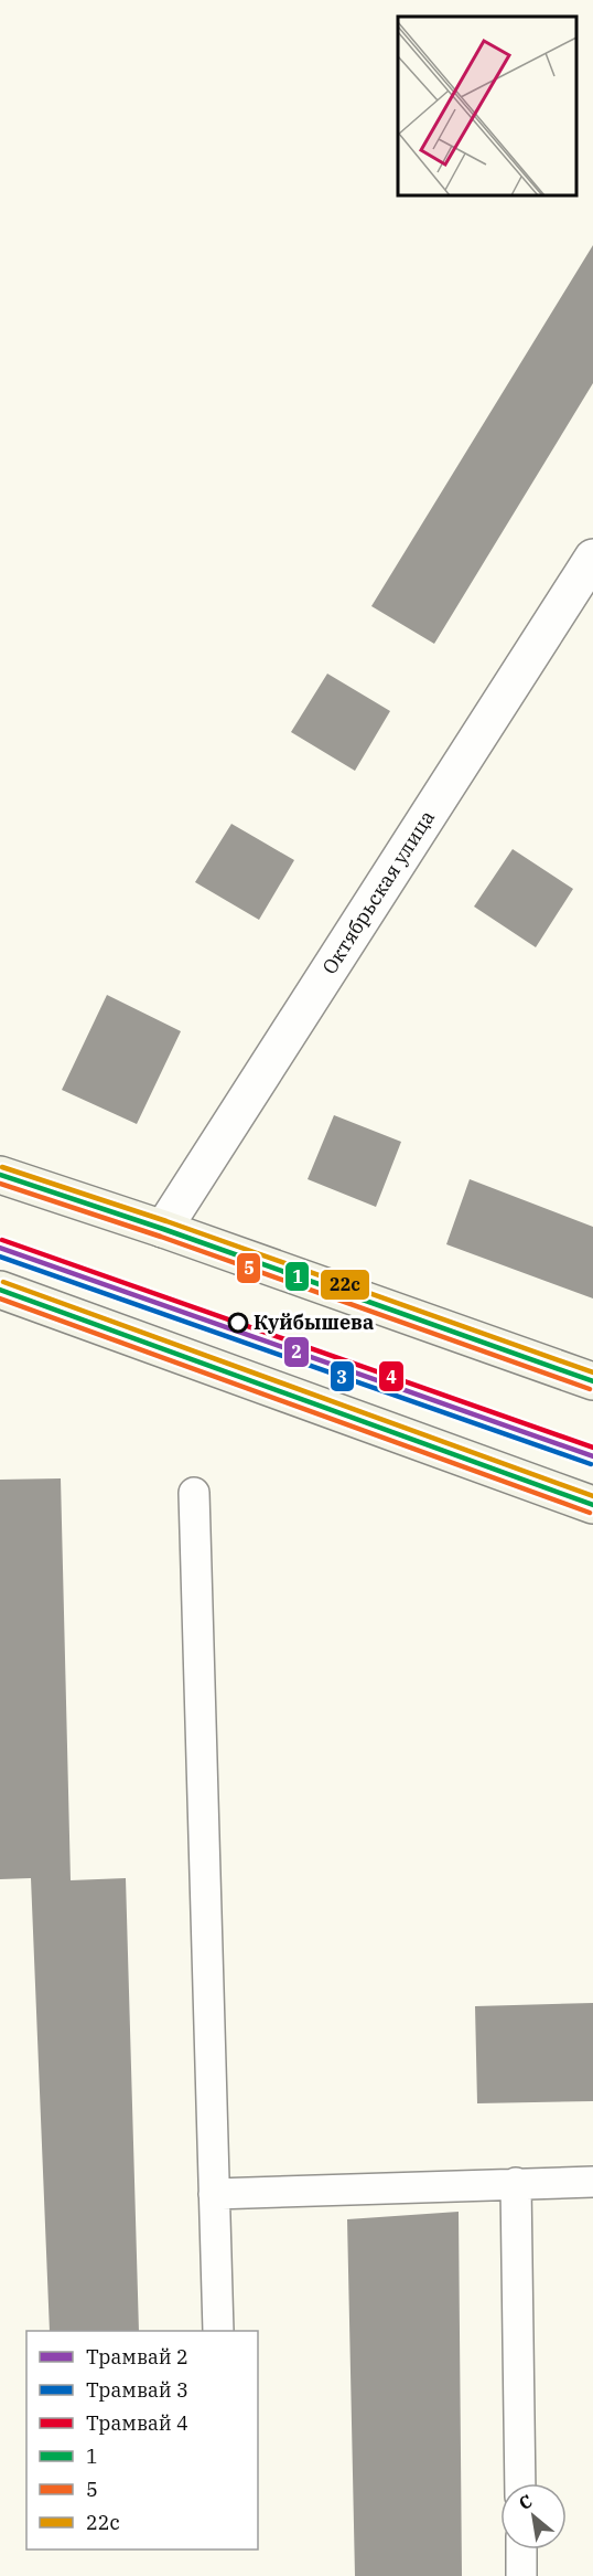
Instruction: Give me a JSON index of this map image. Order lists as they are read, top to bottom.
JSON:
{
  "streets": {
    "street": ["Октябрьская улица"]
  },
  "places": ["Куйбышева"],
  "lines": [
    "transit line 22с",
    "transit line 1",
    "transit line 5",
    "tram line 4",
    "tram line 2",
    "tram line 3"
  ],
  "legend": [
    "Трамвай 2",
    "Трамвай 3",
    "Трамвай 4",
    "1",
    "5",
    "22с"
  ],
  "north": "top left"
}
